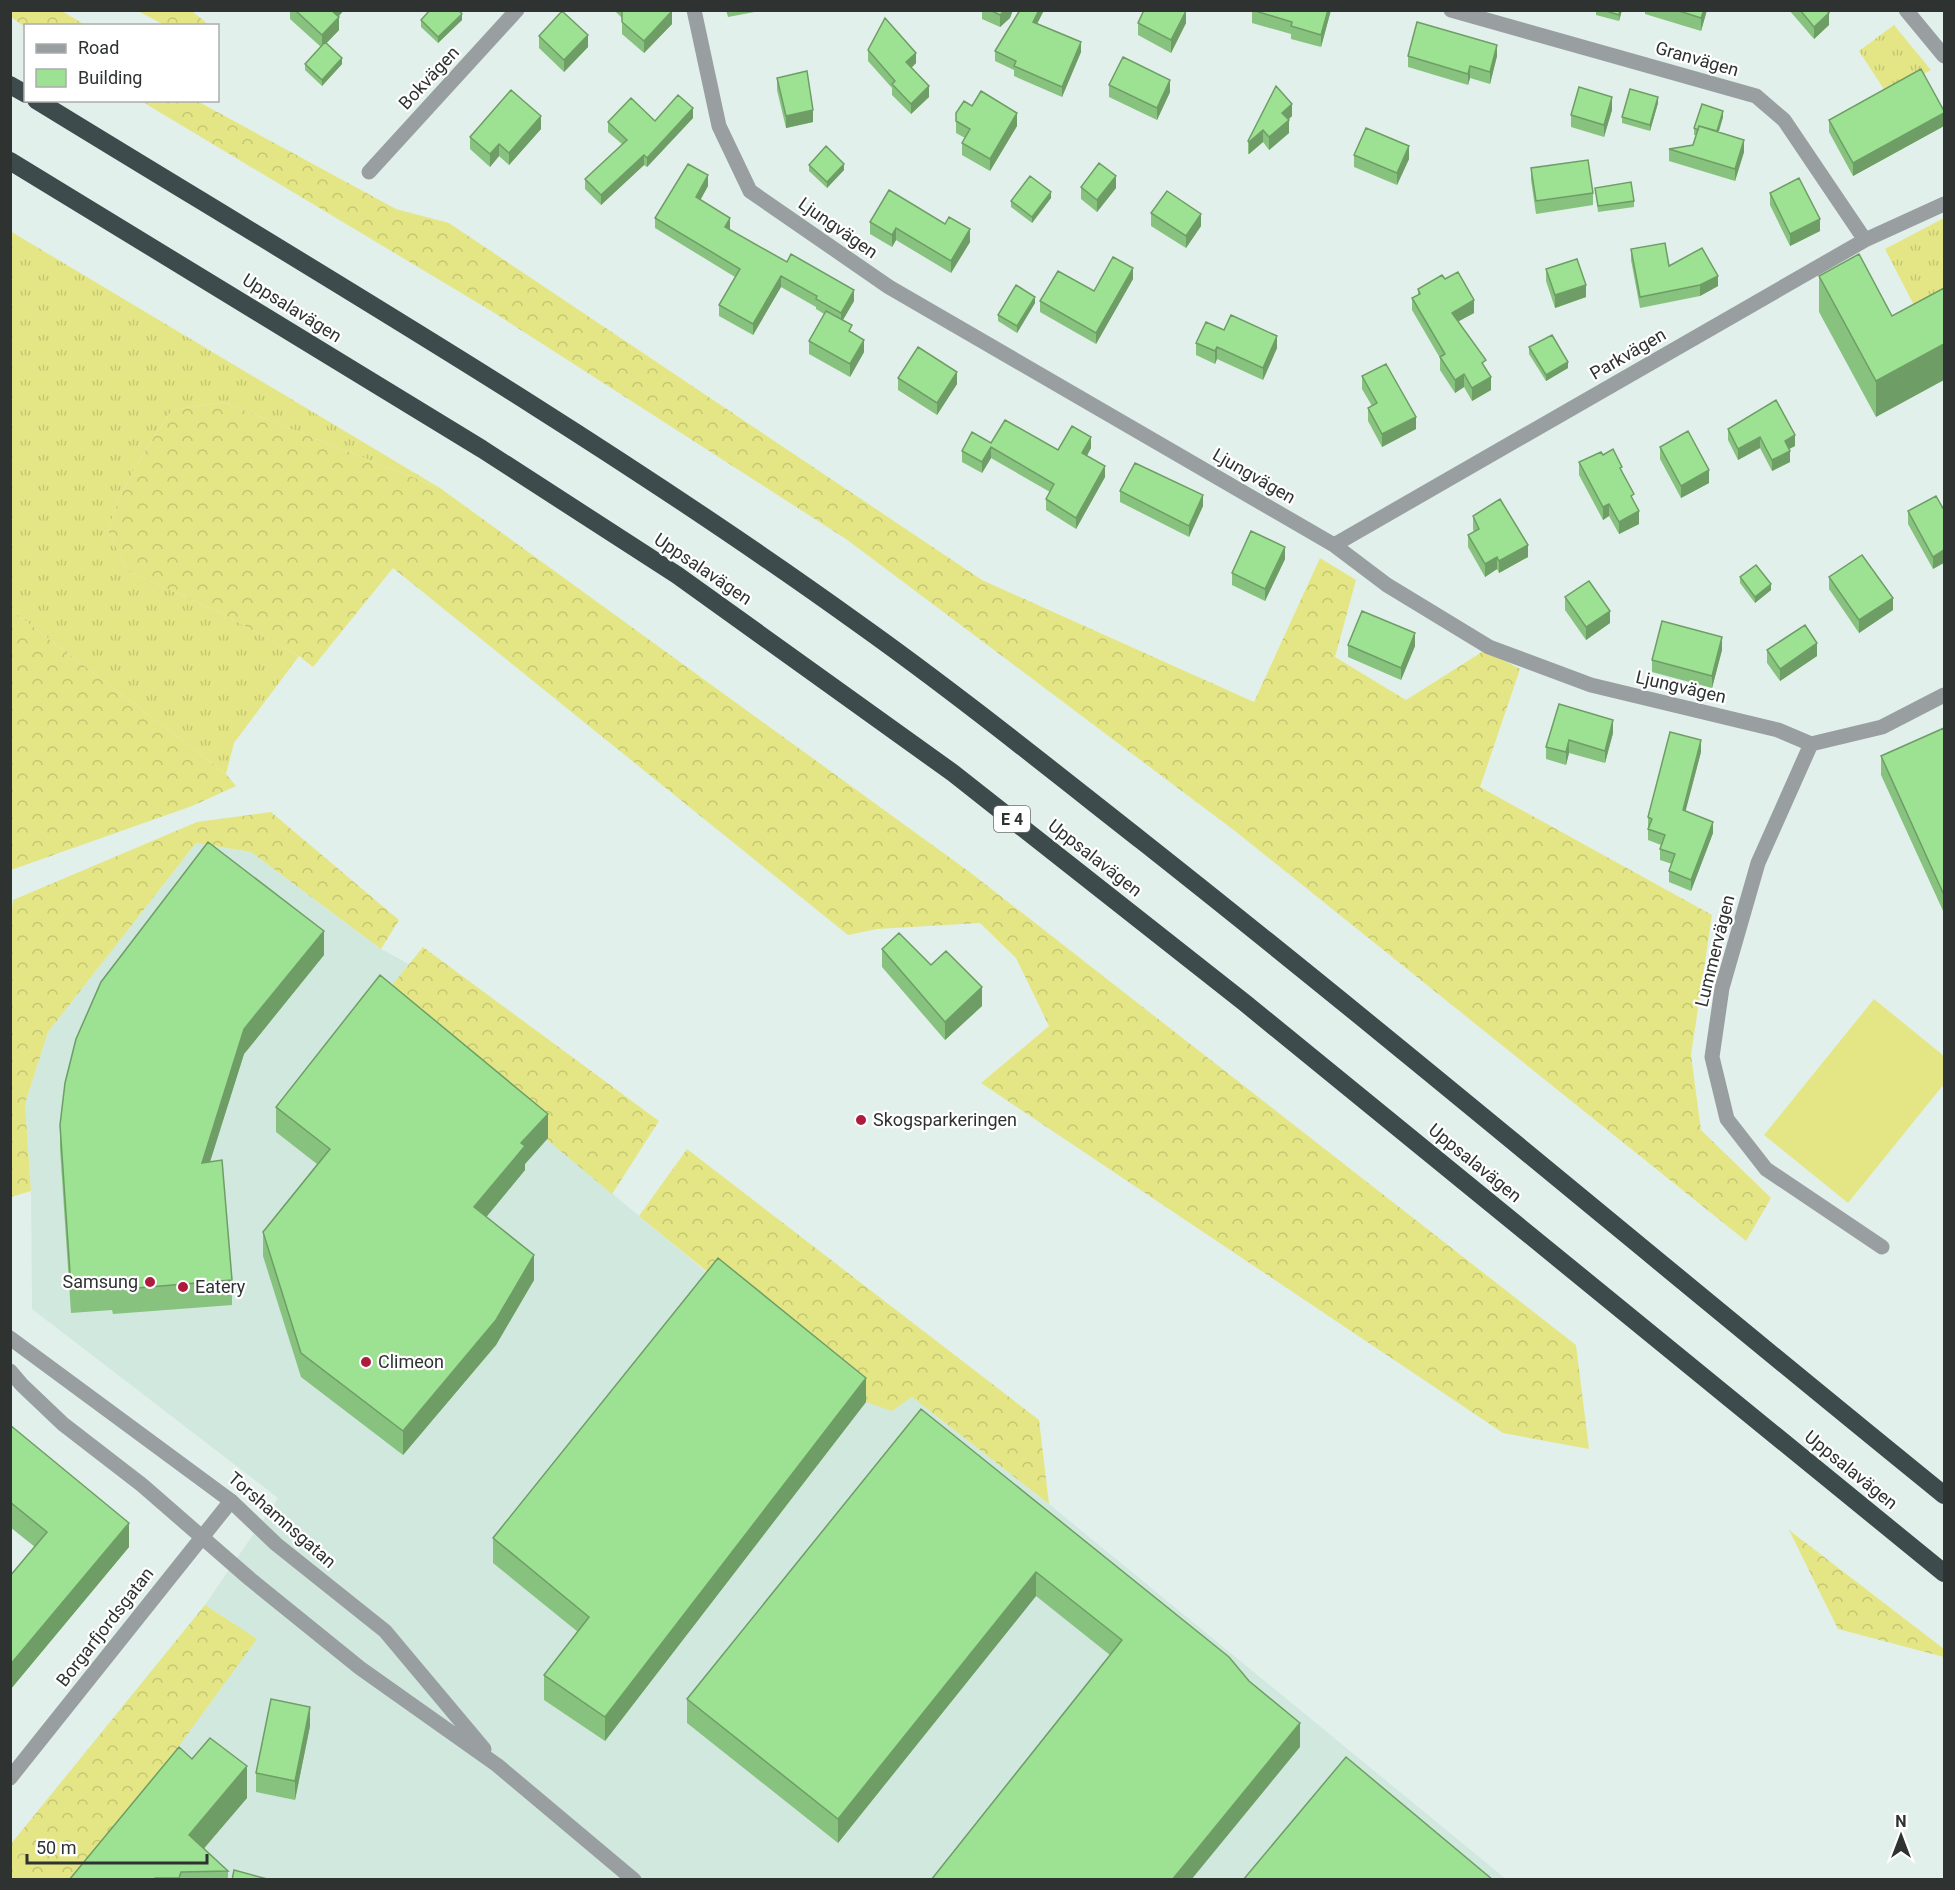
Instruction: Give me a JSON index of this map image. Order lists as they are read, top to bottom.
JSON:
{
  "streets": {
    "highway": ["Uppsalavägen", "E 4"],
    "street": [
      "Granvägen",
      "Bokvägen",
      "Ljungvägen",
      "Parkvägen",
      "Lummervägen",
      "Torshamnsgatan",
      "Borgarfjordsgatan"
    ]
  },
  "crossings": [
    ["Granvägen", "Parkvägen"],
    ["Ljungvägen", "Parkvägen"],
    ["Ljungvägen", "Lummervägen"],
    ["Torshamnsgatan", "Borgarfjordsgatan"]
  ],
  "places": [
    "Skogsparkeringen",
    "Samsung",
    "Eatery",
    "Climeon"
  ],
  "legend": ["Road", "Building"],
  "scale_bar": "50 m",
  "north": "top"
}
